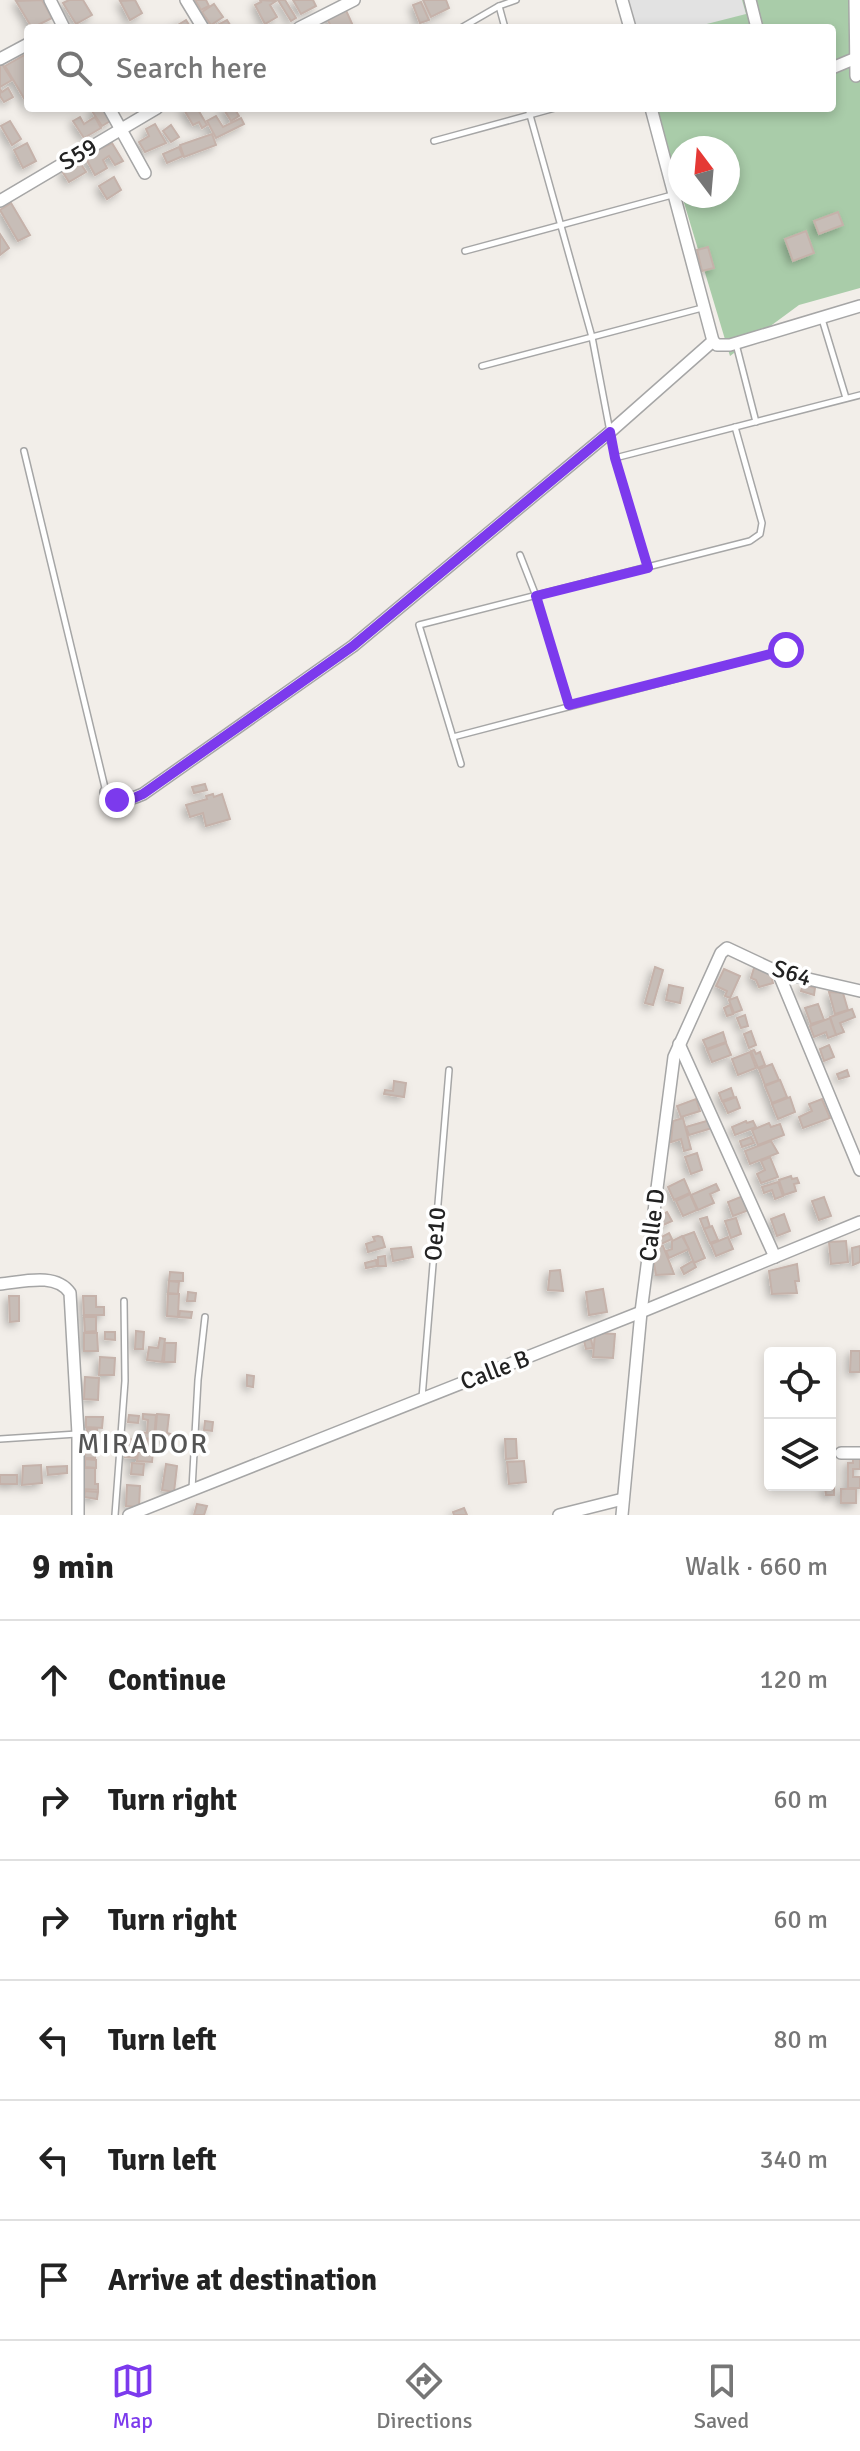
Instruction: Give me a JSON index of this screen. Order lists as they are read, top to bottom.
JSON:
{
  "streets": {
    "street": [
      "S59",
      "S64",
      "Calle D",
      "Calle B"
    ],
    "lane": ["Oe10"]
  },
  "crossings": [
    ["S64", "Calle D"],
    ["Calle D", "Calle B"],
    ["Oe10", "Calle B"]
  ],
  "districts": ["MIRADOR"],
  "north": "top",
  "page": {
    "search": "Search here",
    "heading": ["9 min", "Walk · 660 m"],
    "list": [
      ["Continue", "120 m"],
      ["Turn right", "60 m"],
      ["Turn right", "60 m"],
      ["Turn left", "80 m"],
      ["Turn left", "340 m"],
      "Arrive at destination"
    ],
    "nav": ["Map", "Directions", "Saved"]
  }
}
